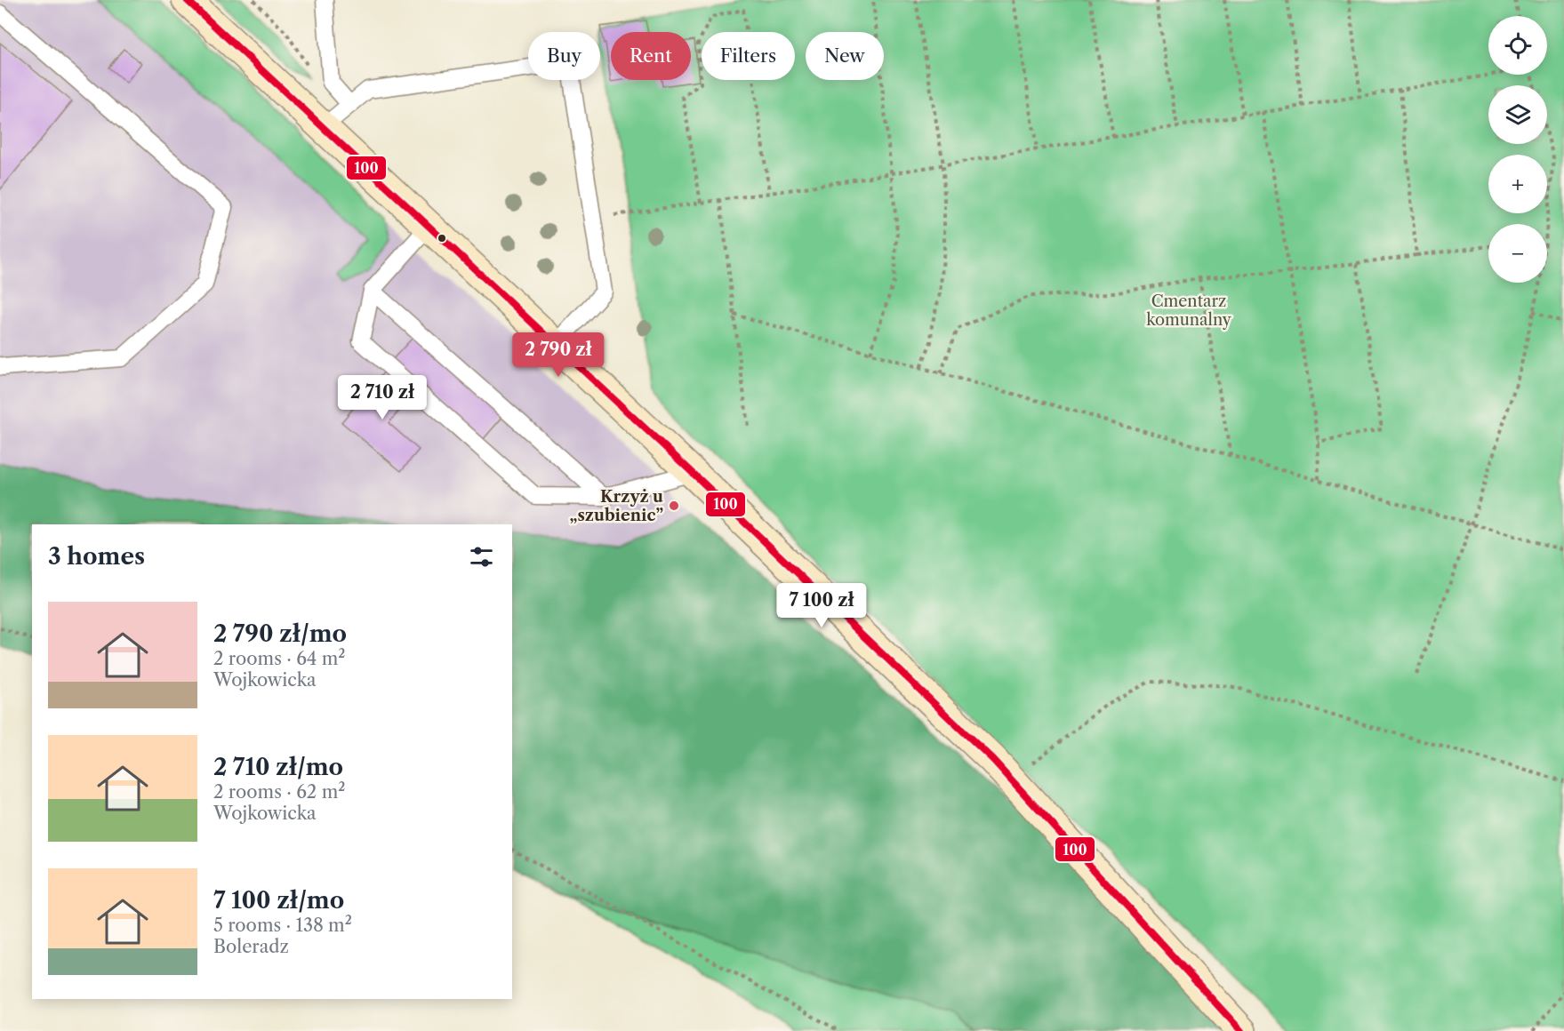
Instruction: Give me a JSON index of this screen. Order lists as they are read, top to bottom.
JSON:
{
  "parks": ["Cmentarz komunalny"],
  "places": ["Krzyż u „szubienic”"],
  "lines": ["transit line 100"],
  "page": {
    "map_buttons": ["+", "−"],
    "chip": [
      "Buy",
      "Rent",
      "Filters",
      "New"
    ],
    "price": ["2 790 zł", "2 710 zł", "7 100 zł"],
    "heading": "3 homes",
    "list": [
      {
        "name": "2 790 zł/mo",
        "note": "2 rooms · 64 m² · Wojkowicka"
      },
      {
        "name": "2 710 zł/mo",
        "note": "2 rooms · 62 m² · Wojkowicka"
      },
      {
        "name": "7 100 zł/mo",
        "note": "5 rooms · 138 m² · Boleradz"
      }
    ]
  }
}
